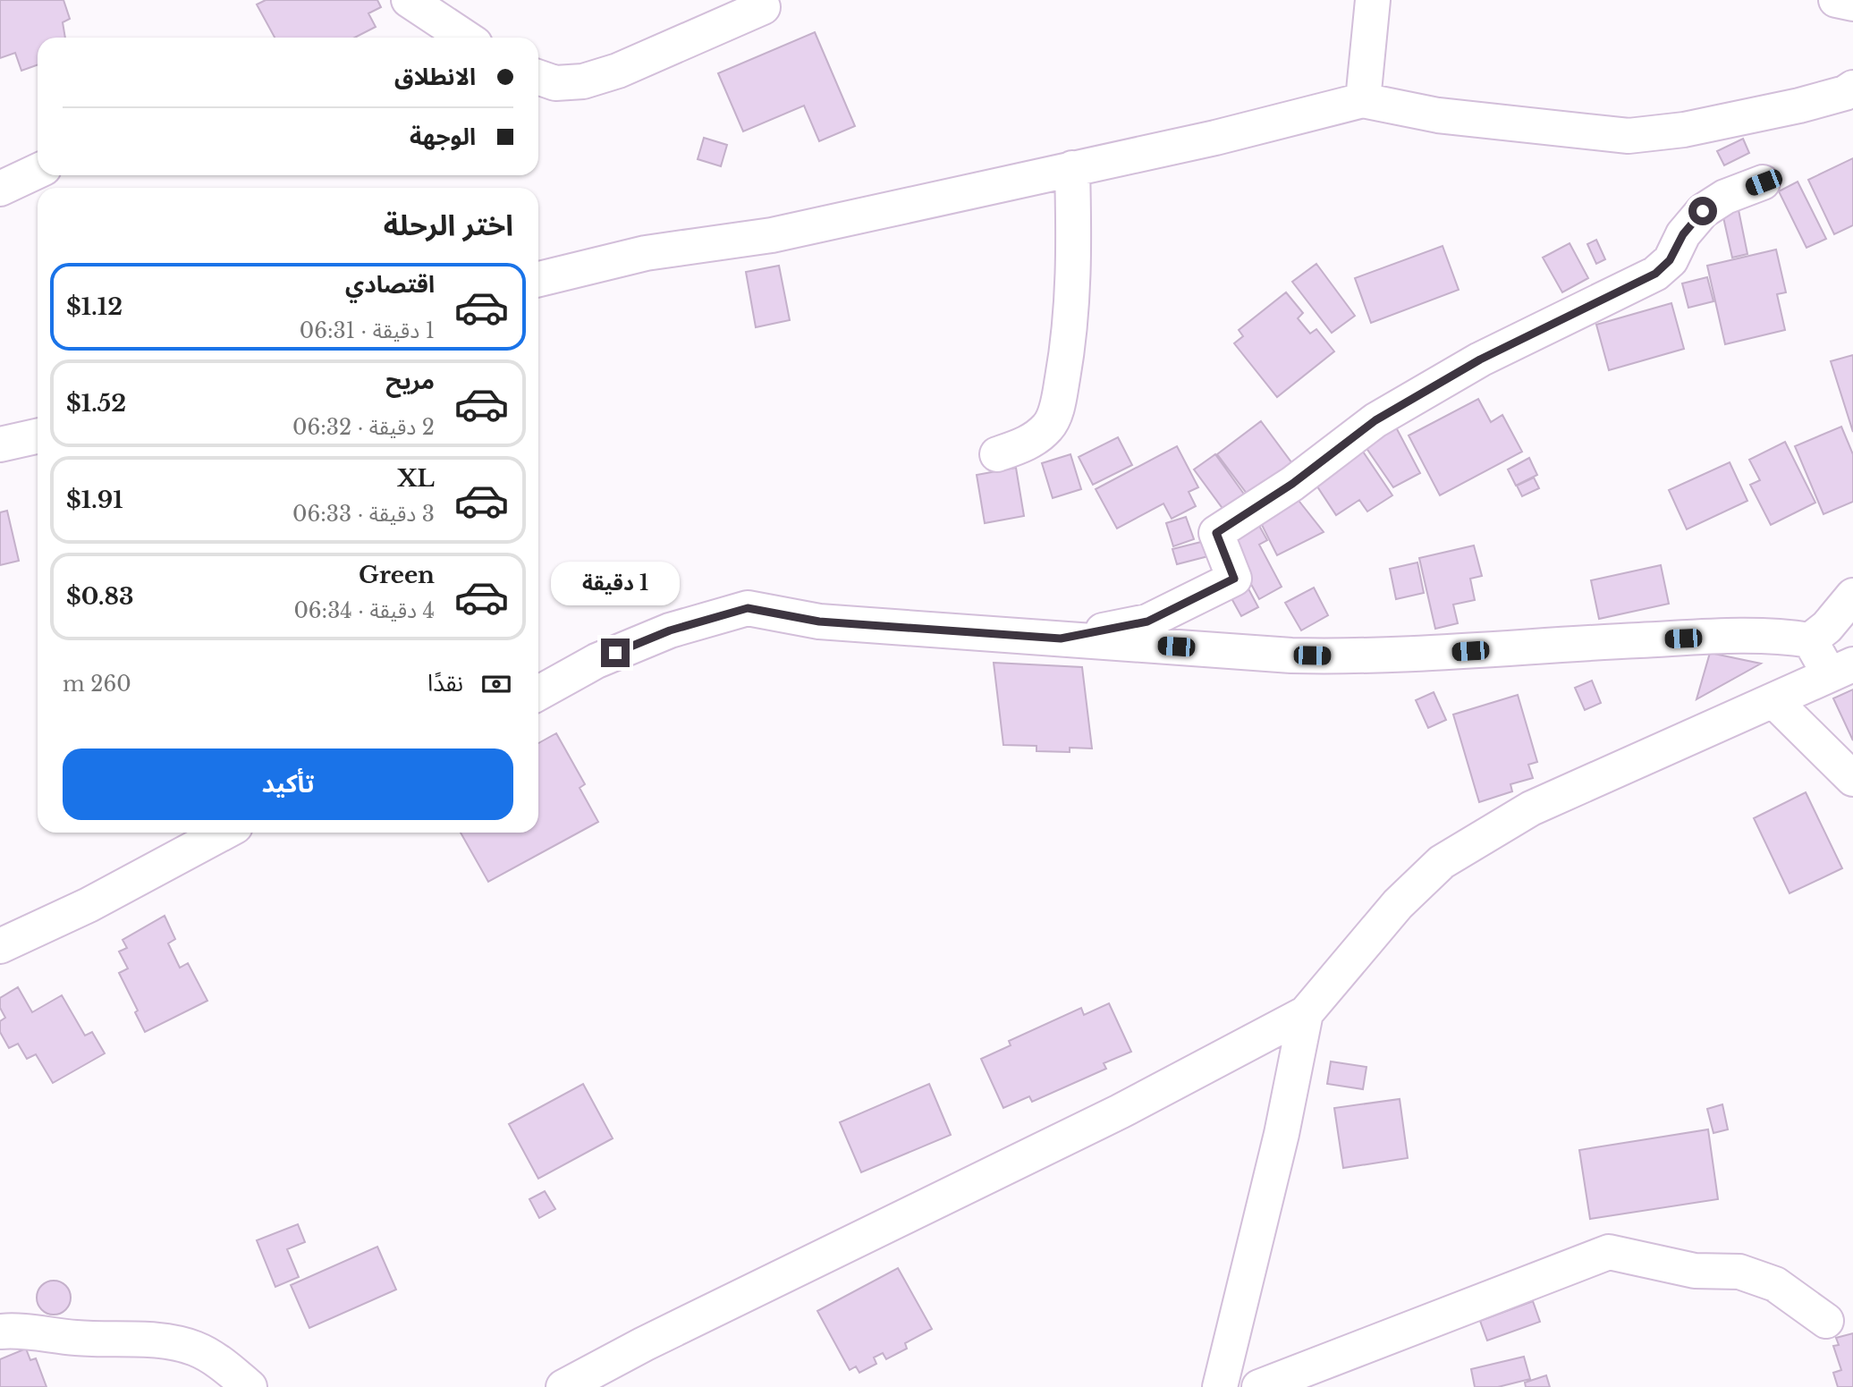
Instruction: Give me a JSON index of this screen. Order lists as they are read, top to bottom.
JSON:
{
  "page": {
    "banner": ["الانطلاق", "الوجهة"],
    "heading": "اختر الرحلة",
    "list": [
      {
        "name": "اقتصادي",
        "note": "1 دقيقة · 06:31",
        "value": "$1.12"
      },
      {
        "name": "مريح",
        "note": "2 دقيقة · 06:32",
        "value": "$1.52"
      },
      {
        "name": "XL",
        "note": "3 دقيقة · 06:33",
        "value": "$1.91"
      },
      {
        "name": "Green",
        "note": "4 دقيقة · 06:34",
        "value": "$0.83"
      }
    ],
    "bubble": "1 دقيقة",
    "pay": ["نقدًا", "260 m"],
    "buttons": "تأكيد"
  }
}
